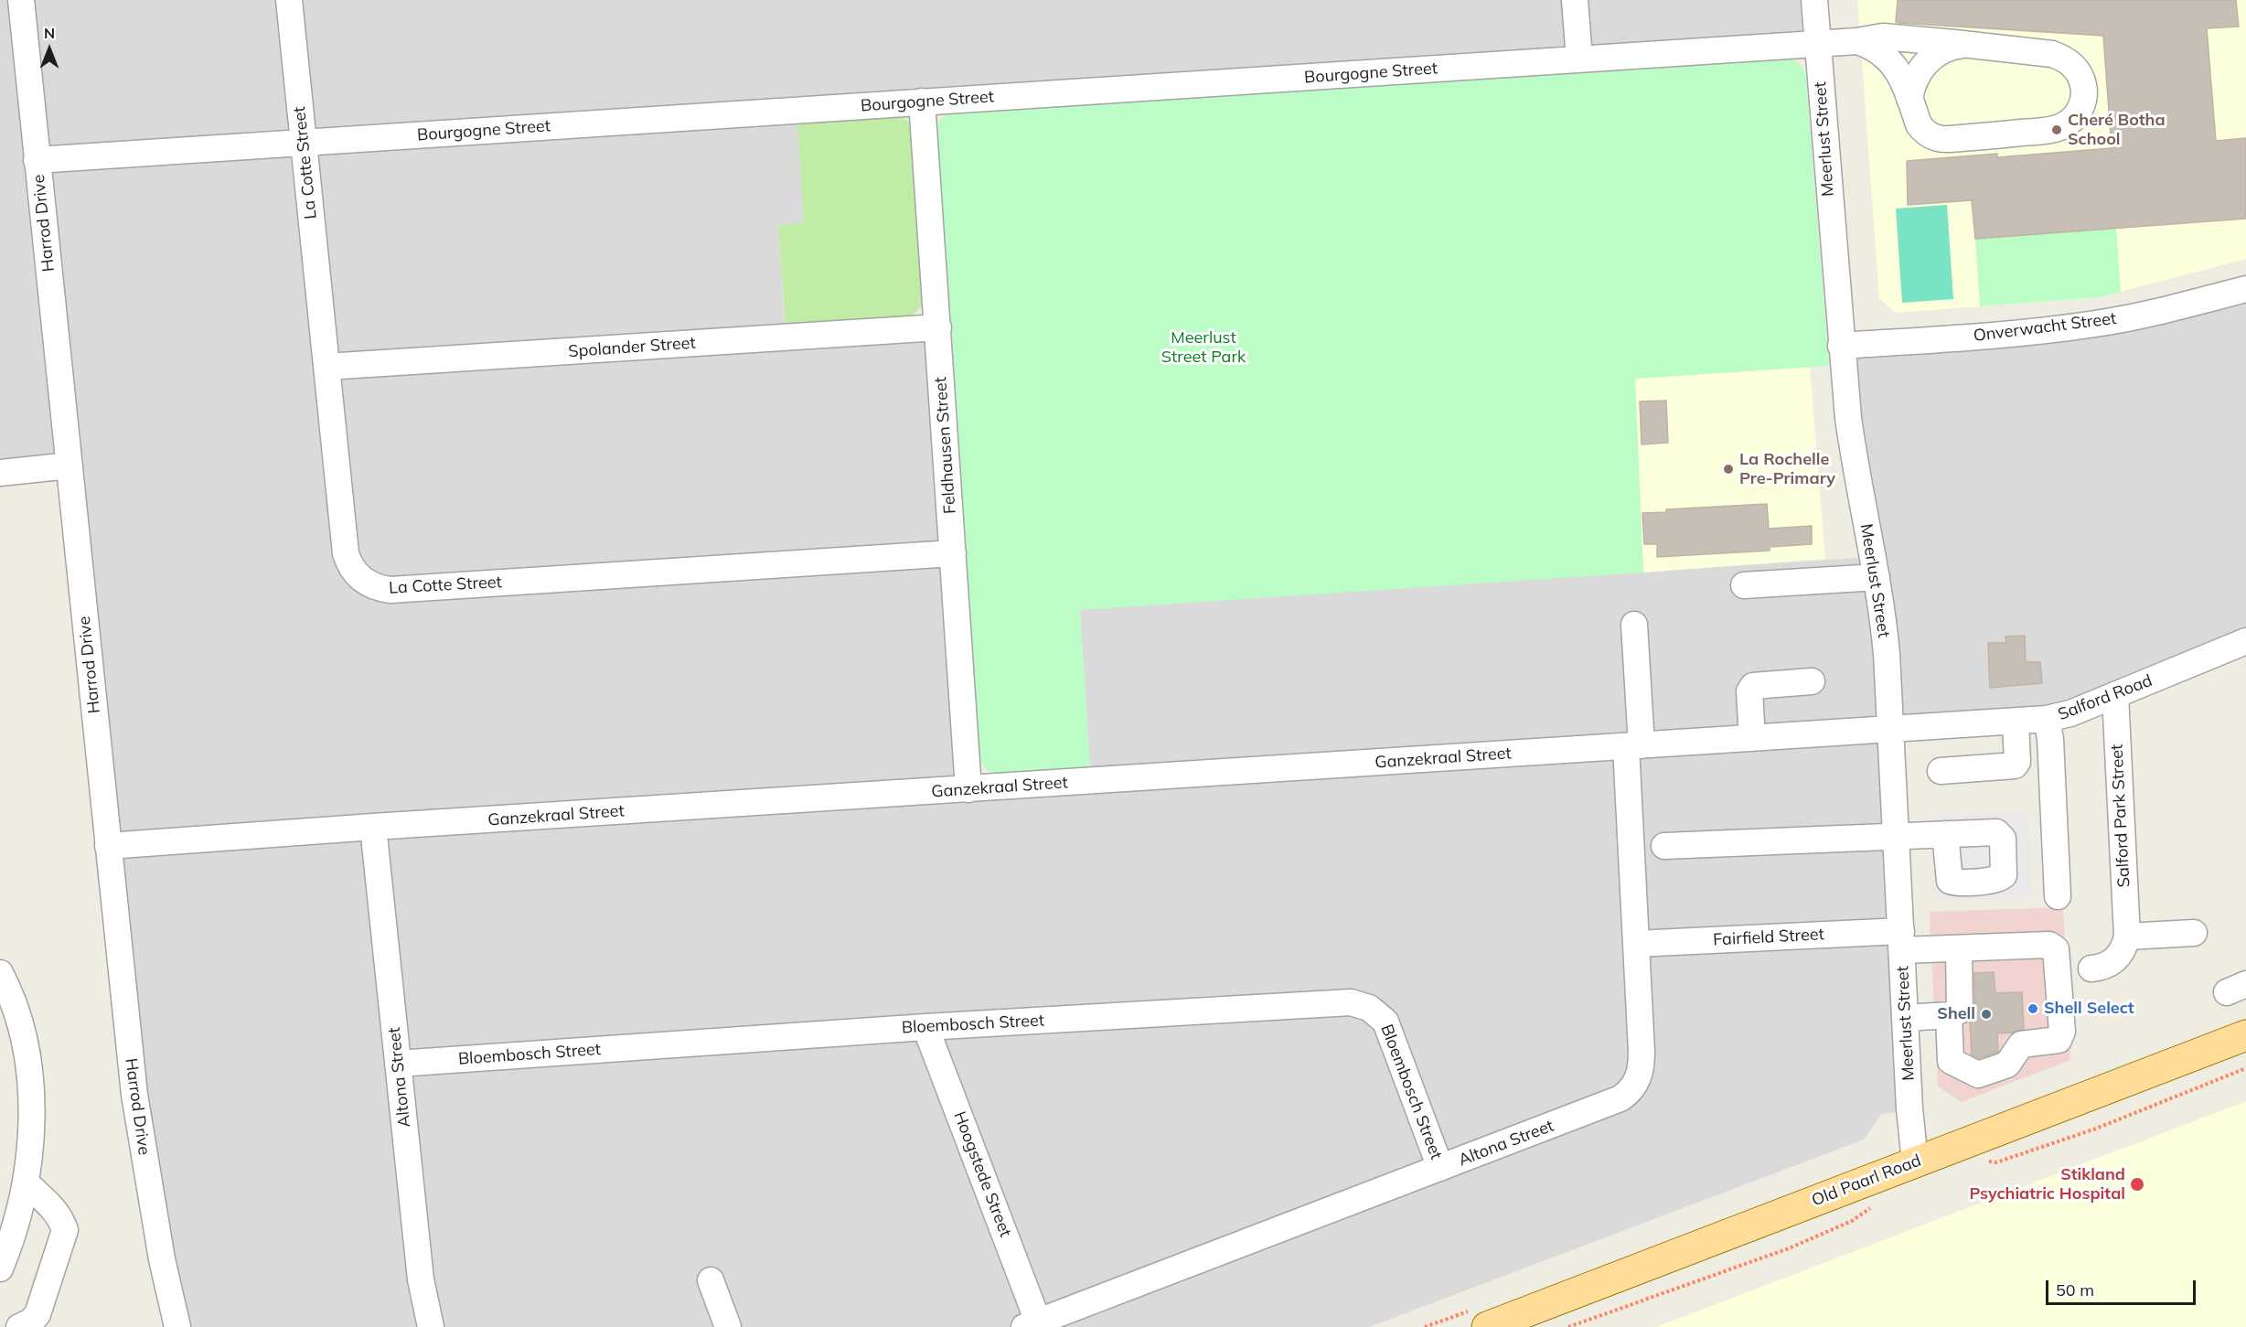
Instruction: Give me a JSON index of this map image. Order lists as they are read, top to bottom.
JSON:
{
  "streets": {
    "main road": ["Old Paarl Road"],
    "street": [
      "Bourgogne Street",
      "Meerlust Street",
      "La Cotte Street",
      "Harrod Drive",
      "Onverwacht Street",
      "Spolander Street",
      "Feldhausen Street",
      "Salford Road",
      "Ganzekraal Street",
      "Salford Park Street",
      "Fairfield Street",
      "Bloembosch Street",
      "Altona Street",
      "Hoogstede Street"
    ]
  },
  "crossings": [
    ["Bourgogne Street", "Meerlust Street"],
    ["Bourgogne Street", "La Cotte Street"],
    ["Bourgogne Street", "Harrod Drive"],
    ["Bourgogne Street", "Feldhausen Street"],
    ["Meerlust Street", "Onverwacht Street"],
    ["Meerlust Street", "Salford Road"],
    ["Meerlust Street", "Ganzekraal Street"],
    ["Meerlust Street", "Fairfield Street"],
    ["Meerlust Street", "Old Paarl Road"],
    ["La Cotte Street", "Spolander Street"],
    ["La Cotte Street", "Feldhausen Street"],
    ["Harrod Drive", "Ganzekraal Street"],
    ["Spolander Street", "Feldhausen Street"],
    ["Feldhausen Street", "Ganzekraal Street"],
    ["Salford Road", "Ganzekraal Street"],
    ["Salford Road", "Salford Park Street"],
    ["Ganzekraal Street", "Altona Street"],
    ["Fairfield Street", "Altona Street"],
    ["Bloembosch Street", "Altona Street"],
    ["Bloembosch Street", "Hoogstede Street"],
    ["Altona Street", "Hoogstede Street"]
  ],
  "parks": ["Meerlust Street Park"],
  "places": [
    "Cheré Botha School",
    "La Rochelle Pre-Primary",
    "Shell Select",
    "Shell",
    "Stikland Psychiatric Hospital"
  ],
  "scale_bar": "50 m",
  "north": "top"
}
